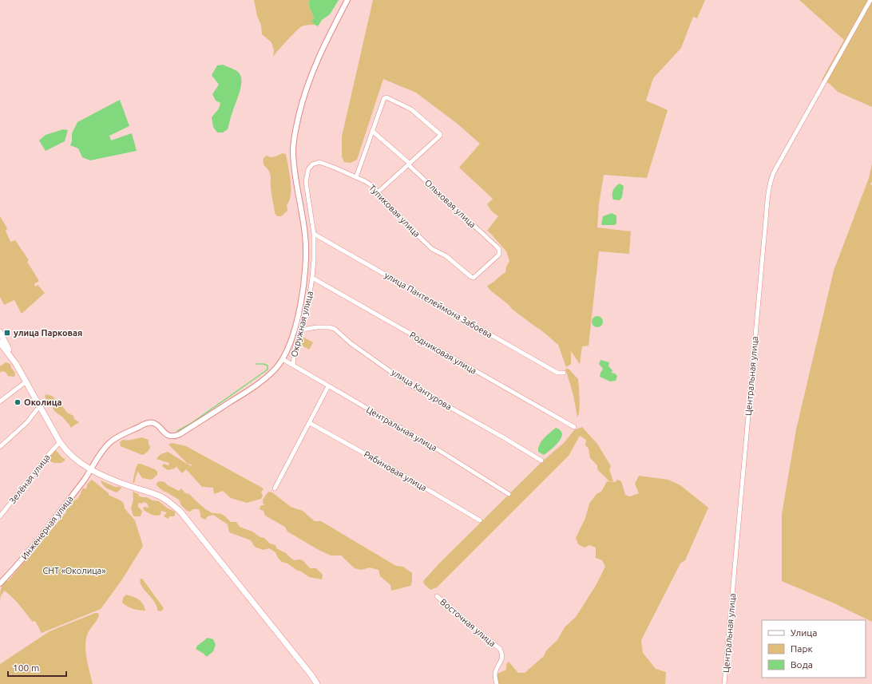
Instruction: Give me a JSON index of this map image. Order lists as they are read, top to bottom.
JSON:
{
  "streets": {
    "street": [
      "Ольховая улица",
      "Тупиковая улица",
      "улица Пантелеймона Забоева",
      "Окружная улица",
      "Родниковая улица",
      "Центральная улица",
      "улица Кантурова",
      "Рябиновая улица",
      "Зелёная улица",
      "Инженерная улица",
      "Восточная улица"
    ]
  },
  "crossings": [
    ["Ольховая улица", "Тупиковая улица"],
    ["Тупиковая улица", "Окружная улица"],
    ["улица Пантелеймона Забоева", "Окружная улица"],
    ["Окружная улица", "Родниковая улица"],
    ["Окружная улица", "Центральная улица"],
    ["Окружная улица", "улица Кантурова"],
    ["Центральная улица", "Инженерная улица"]
  ],
  "parks": ["СНТ «Околица»"],
  "places": {
    "transit": ["улица Парковая"],
    "other": ["Околица"]
  },
  "legend": ["Улица", "Парк", "Вода"],
  "scale_bar": "100 m"
}
